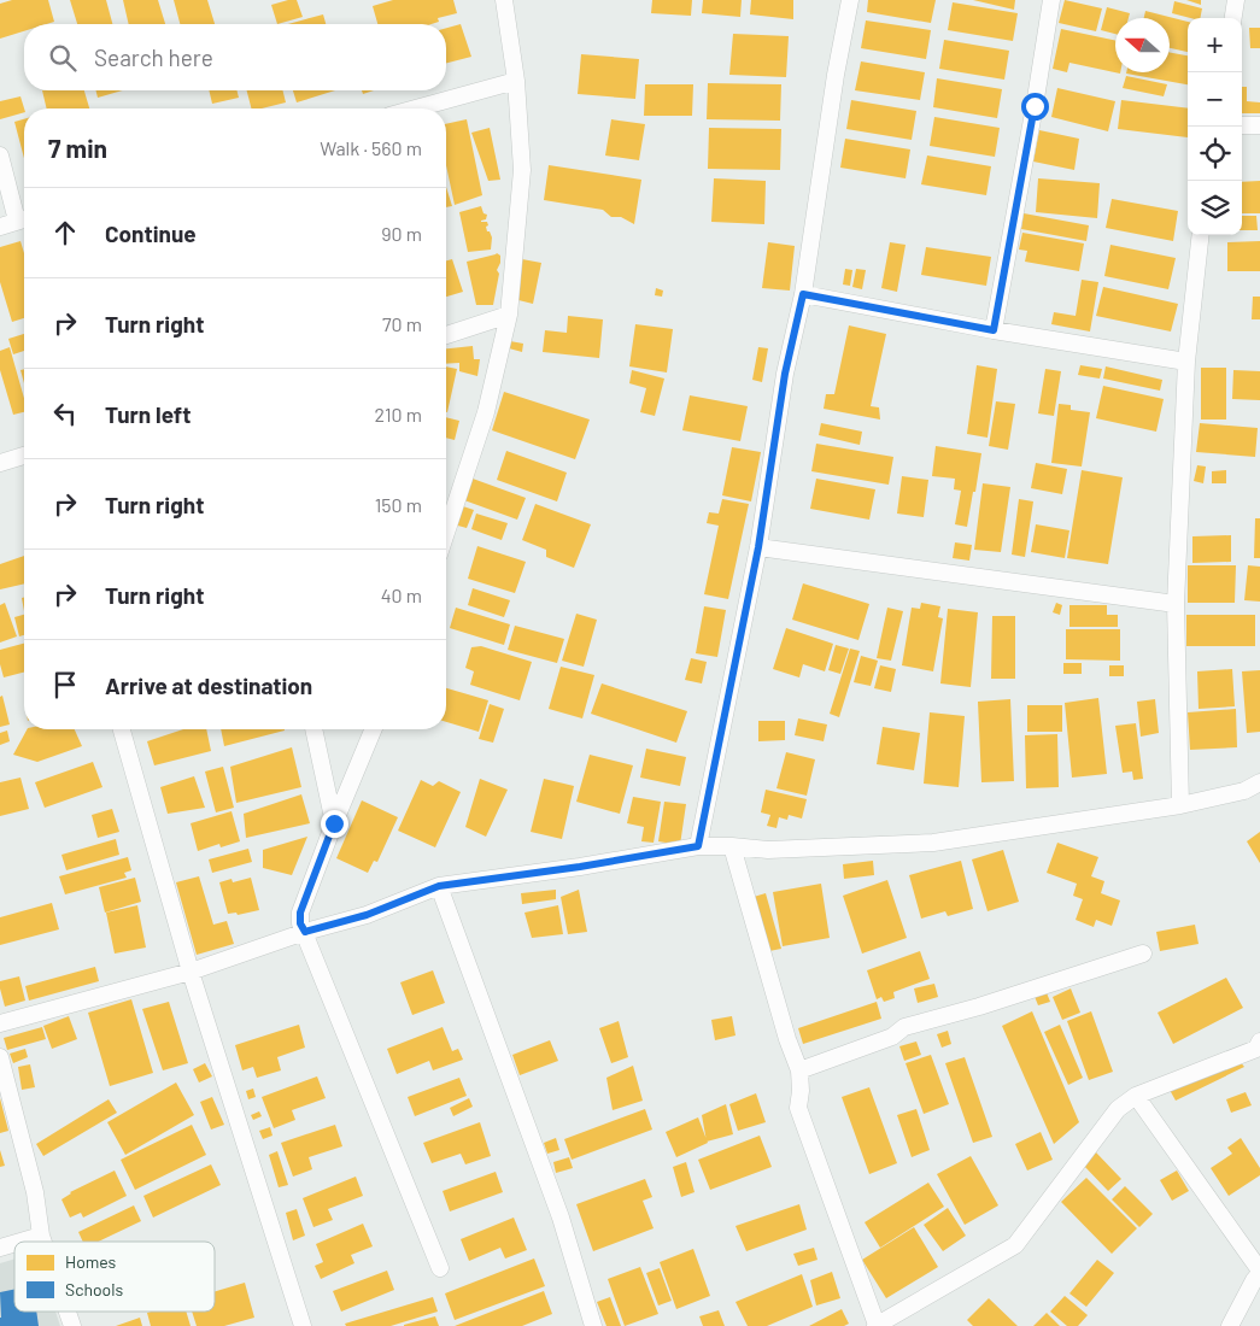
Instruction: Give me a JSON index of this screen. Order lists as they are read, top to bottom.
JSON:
{
  "legend": ["Homes", "Schools"],
  "north": "left",
  "page": {
    "map_buttons": ["+", "−"],
    "search": "Search here",
    "heading": ["7 min", "Walk · 560 m"],
    "list": [
      ["Continue", "90 m"],
      ["Turn right", "70 m"],
      ["Turn left", "210 m"],
      ["Turn right", "150 m"],
      ["Turn right", "40 m"],
      "Arrive at destination"
    ]
  }
}
